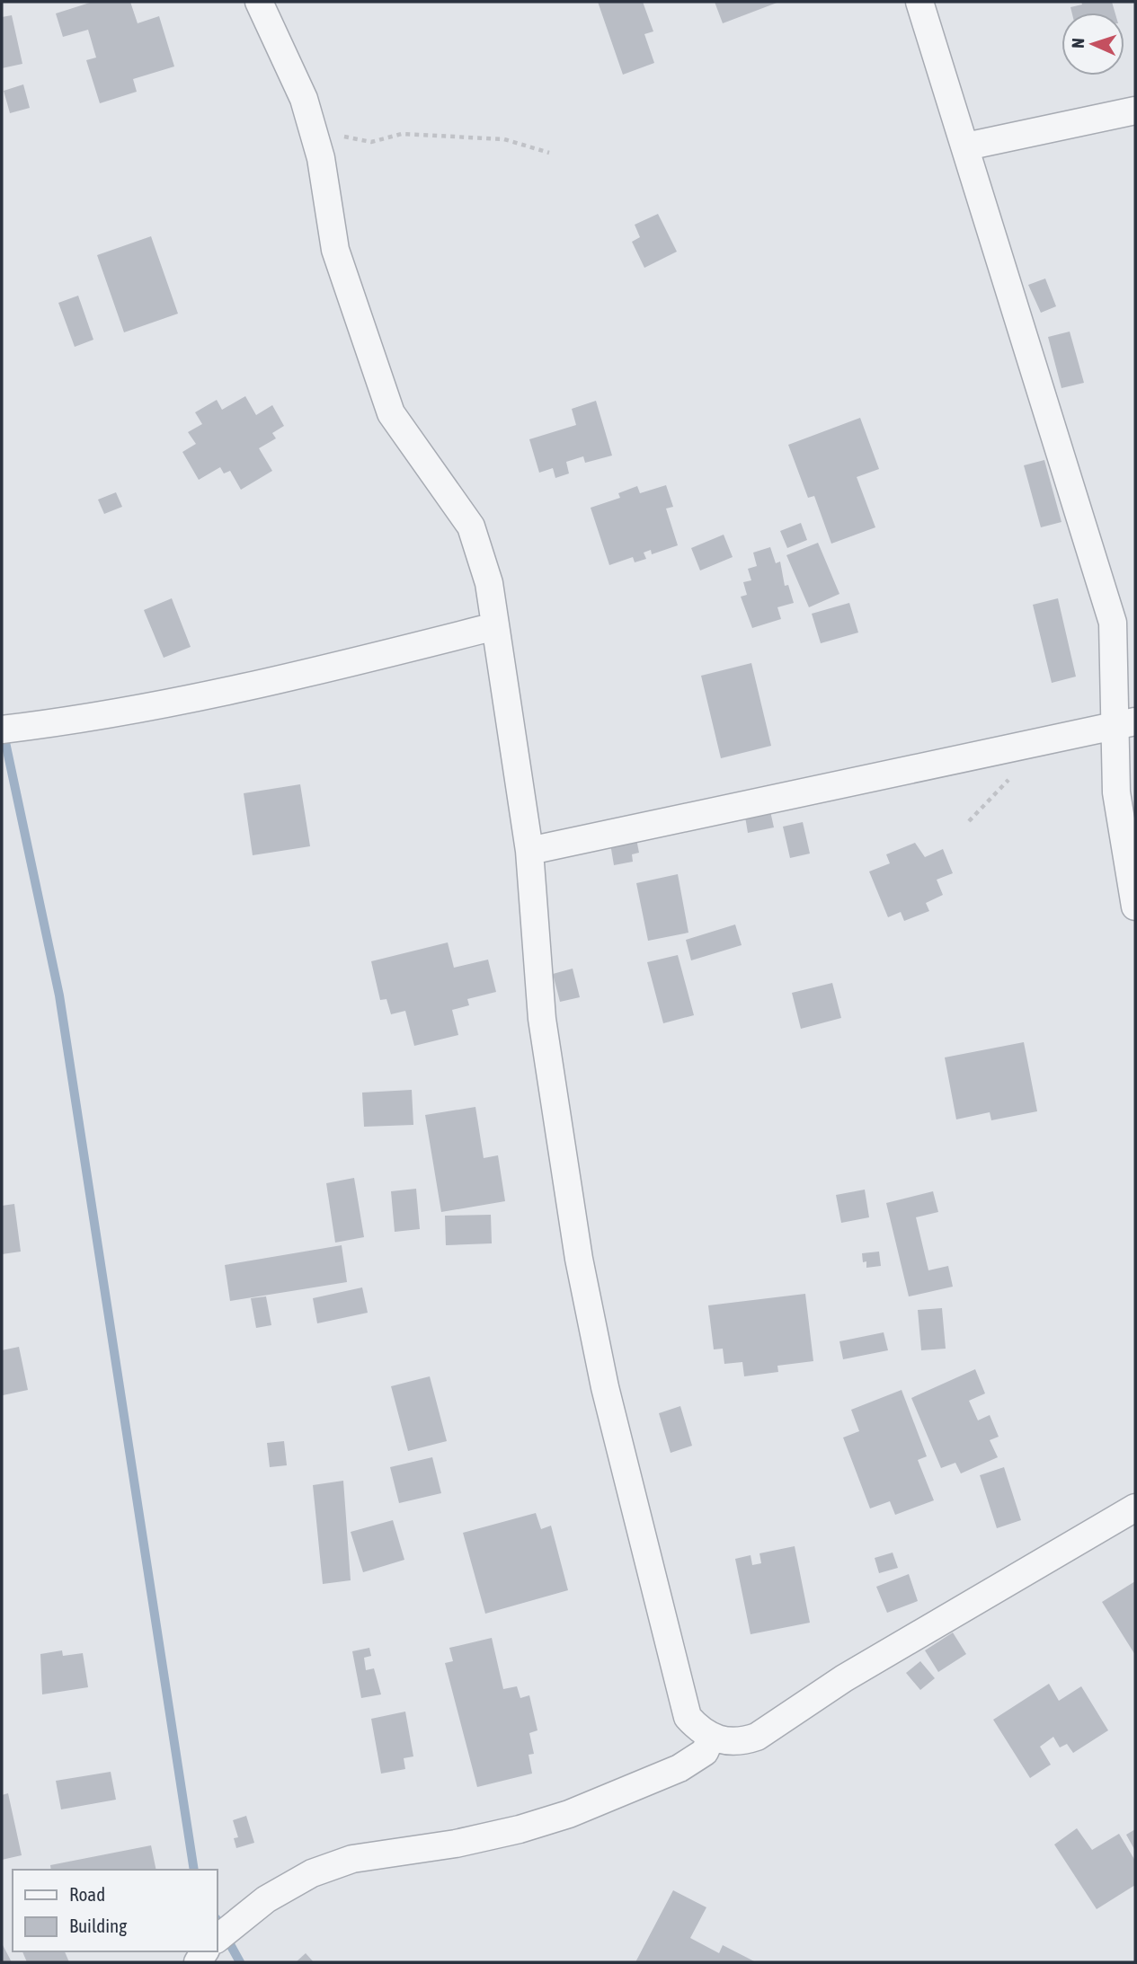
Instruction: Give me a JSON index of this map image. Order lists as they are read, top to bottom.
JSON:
{
  "legend": ["Road", "Building"],
  "north": "left"
}
